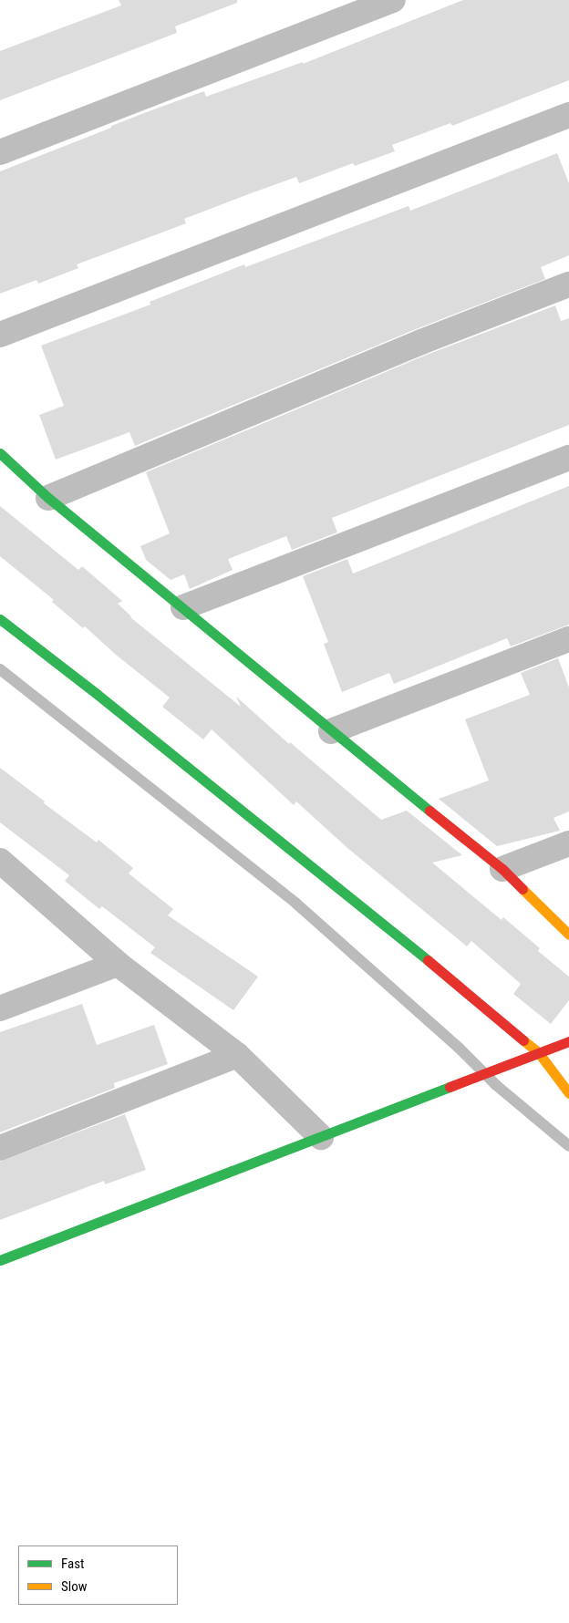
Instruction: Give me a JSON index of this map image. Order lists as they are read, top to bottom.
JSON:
{
  "legend": ["Fast", "Slow"]
}
